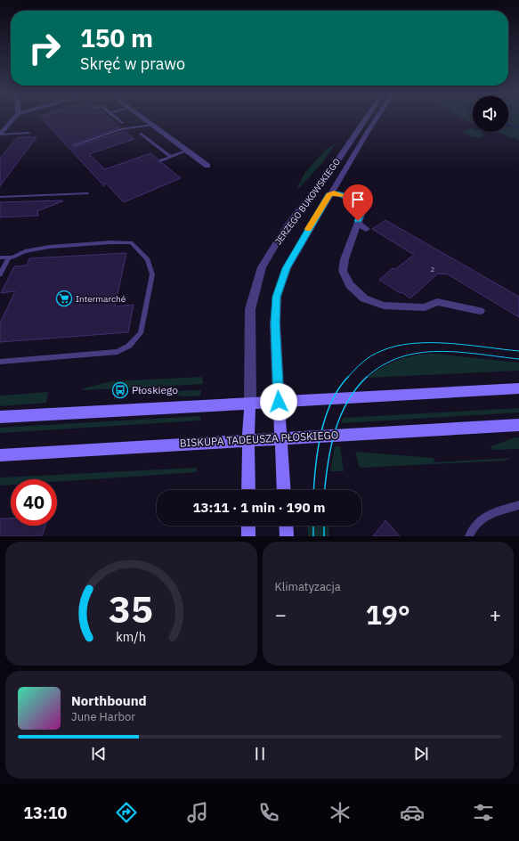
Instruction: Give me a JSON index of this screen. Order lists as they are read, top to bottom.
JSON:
{
  "streets": {
    "main road": ["BISKUPA TADEUSZA PŁOSKIEGO"],
    "street": ["JERZEGO BUKOWSKIEGO"]
  },
  "places": {
    "supermarket": ["Intermarché"],
    "bus stop": ["Płoskiego"]
  },
  "house_numbers": ["2"],
  "page": {
    "turn": ["150 m", "Skręć w prawo"],
    "limit": "40",
    "trip": "13:11 · 1 min · 190 m",
    "tile": "Klimatyzacja",
    "heat": ["−", "19°", "+"],
    "song": ["Northbound", "June Harbor"],
    "tabs": "13:10",
    "gauge": ["35", "km/h"]
  }
}
